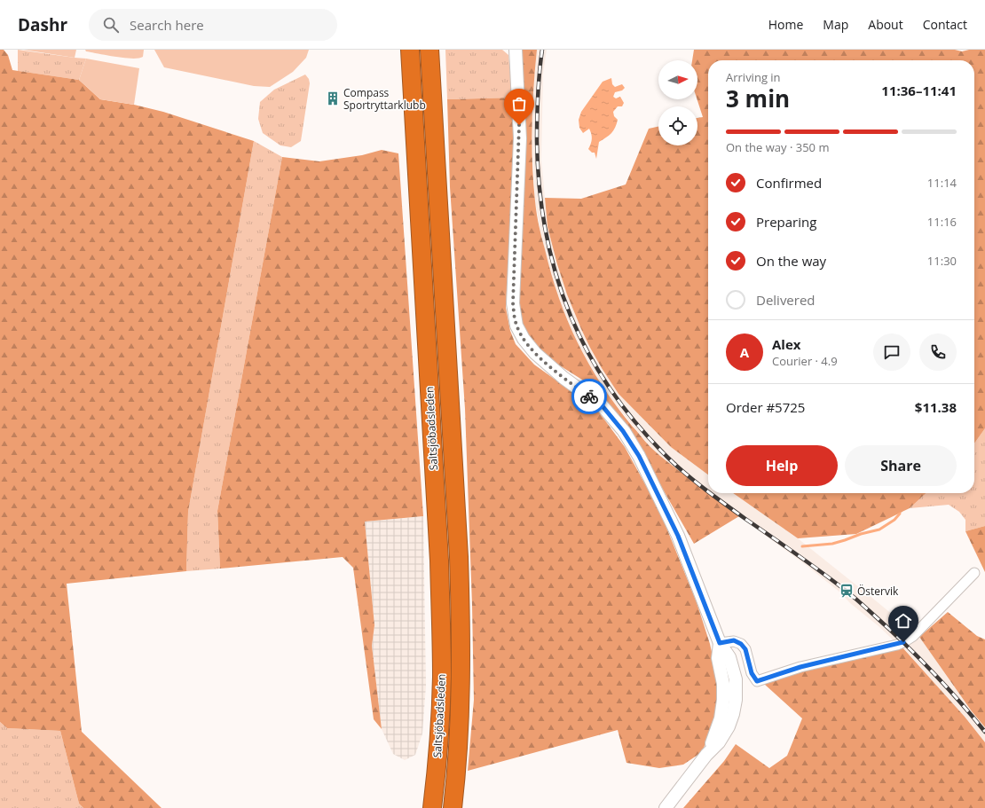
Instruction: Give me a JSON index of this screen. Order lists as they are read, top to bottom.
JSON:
{
  "streets": {
    "highway": ["Saltsjöbadsleden"]
  },
  "places": {
    "building": ["Compass Sportryttarklubb"],
    "station": ["Östervik"]
  },
  "north": "right",
  "page": {
    "header": "Dashr",
    "search": "Search here",
    "nav": [
      "Home",
      "Map",
      "About",
      "Contact"
    ],
    "heading": ["3 min", "Arriving in", "11:36–11:41"],
    "panel": [
      "Alex",
      "Courier · 4.9",
      "Order #5725",
      "$11.38"
    ],
    "bar": "On the way · 350 m",
    "list": [
      ["Confirmed", "11:14"],
      ["Preparing", "11:16"],
      ["On the way", "11:30"],
      "Delivered"
    ],
    "round": "A",
    "buttons": ["Help", "Share"]
  }
}
